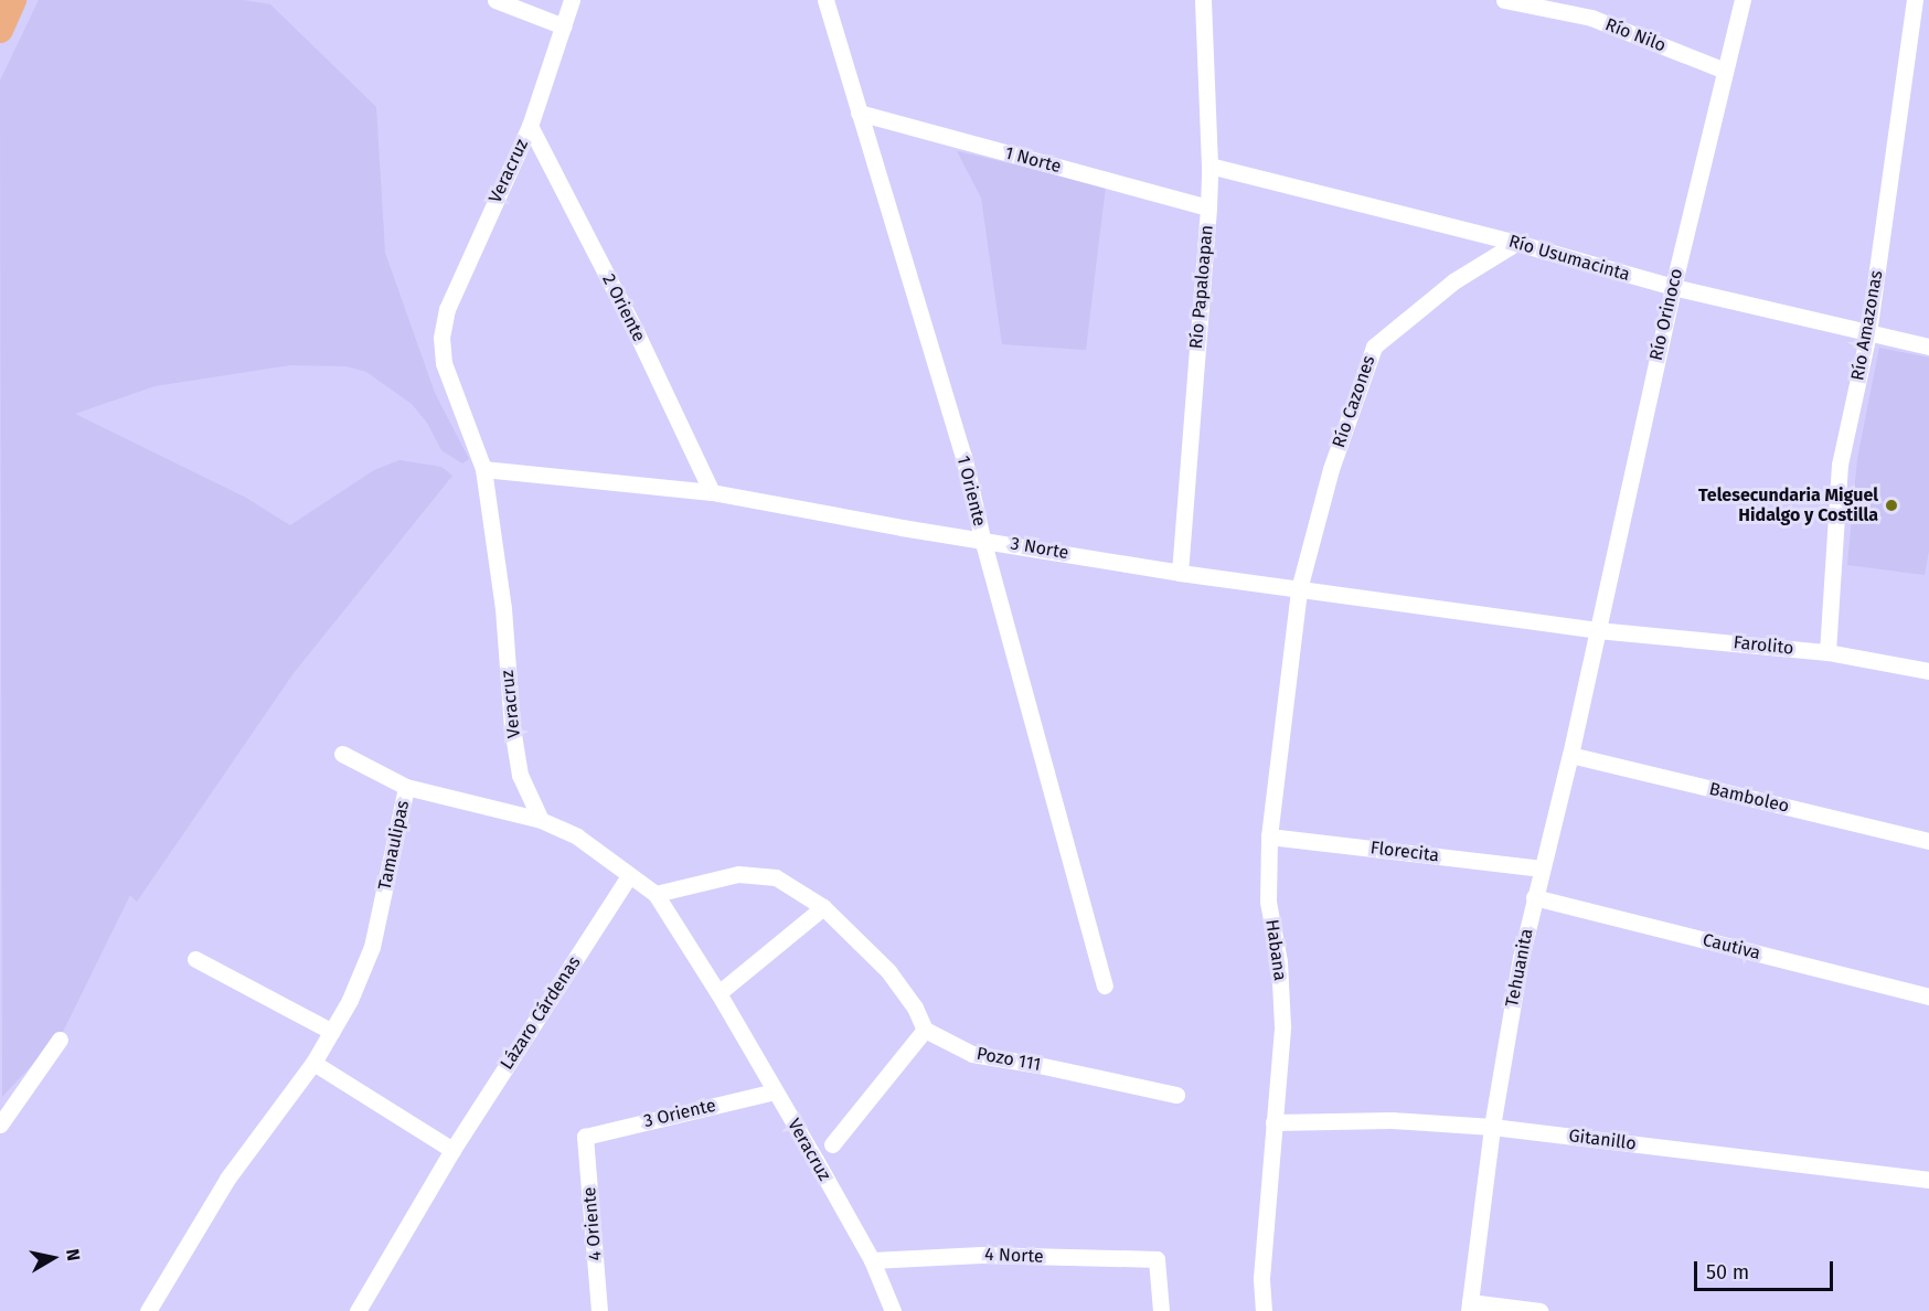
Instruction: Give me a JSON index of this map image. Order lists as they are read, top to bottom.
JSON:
{
  "streets": {
    "street": [
      "Río Nilo",
      "1 Norte",
      "Veracruz",
      "Río Usumacinta",
      "Río Papaloapan",
      "2 Oriente",
      "Río Orinoco",
      "Río Amazonas",
      "Río Cazones",
      "1 Oriente",
      "3 Norte",
      "Farolito",
      "Bamboleo",
      "Tamaulipas",
      "Florecita",
      "Cautiva",
      "Habana",
      "Tehuanita",
      "Lázaro Cárdenas",
      "Pozo 111",
      "3 Oriente",
      "Gitanillo",
      "4 Oriente",
      "4 Norte"
    ]
  },
  "crossings": [
    ["Río Nilo", "Río Orinoco"],
    ["1 Norte", "Río Papaloapan"],
    ["1 Norte", "1 Oriente"],
    ["Veracruz", "2 Oriente"],
    ["Veracruz", "3 Norte"],
    ["Veracruz", "Tamaulipas"],
    ["Veracruz", "Lázaro Cárdenas"],
    ["Veracruz", "Pozo 111"],
    ["Veracruz", "3 Oriente"],
    ["Veracruz", "4 Norte"],
    ["Río Usumacinta", "Río Papaloapan"],
    ["Río Usumacinta", "Río Orinoco"],
    ["Río Usumacinta", "Río Amazonas"],
    ["Río Usumacinta", "Río Cazones"],
    ["Río Papaloapan", "3 Norte"],
    ["2 Oriente", "3 Norte"],
    ["Río Orinoco", "3 Norte"],
    ["Río Orinoco", "Farolito"],
    ["Río Orinoco", "Tehuanita"],
    ["Río Amazonas", "Farolito"],
    ["Río Cazones", "3 Norte"],
    ["Río Cazones", "Habana"],
    ["1 Oriente", "3 Norte"],
    ["3 Norte", "Farolito"],
    ["3 Norte", "Habana"],
    ["3 Norte", "Tehuanita"],
    ["Farolito", "Tehuanita"],
    ["Bamboleo", "Tehuanita"],
    ["Florecita", "Habana"],
    ["Florecita", "Tehuanita"],
    ["Cautiva", "Tehuanita"],
    ["Habana", "Gitanillo"],
    ["Tehuanita", "Gitanillo"],
    ["3 Oriente", "4 Oriente"]
  ],
  "places": ["Telesecundaria Miguel Hidalgo y Costilla"],
  "scale_bar": "50 m",
  "north": "right"
}
